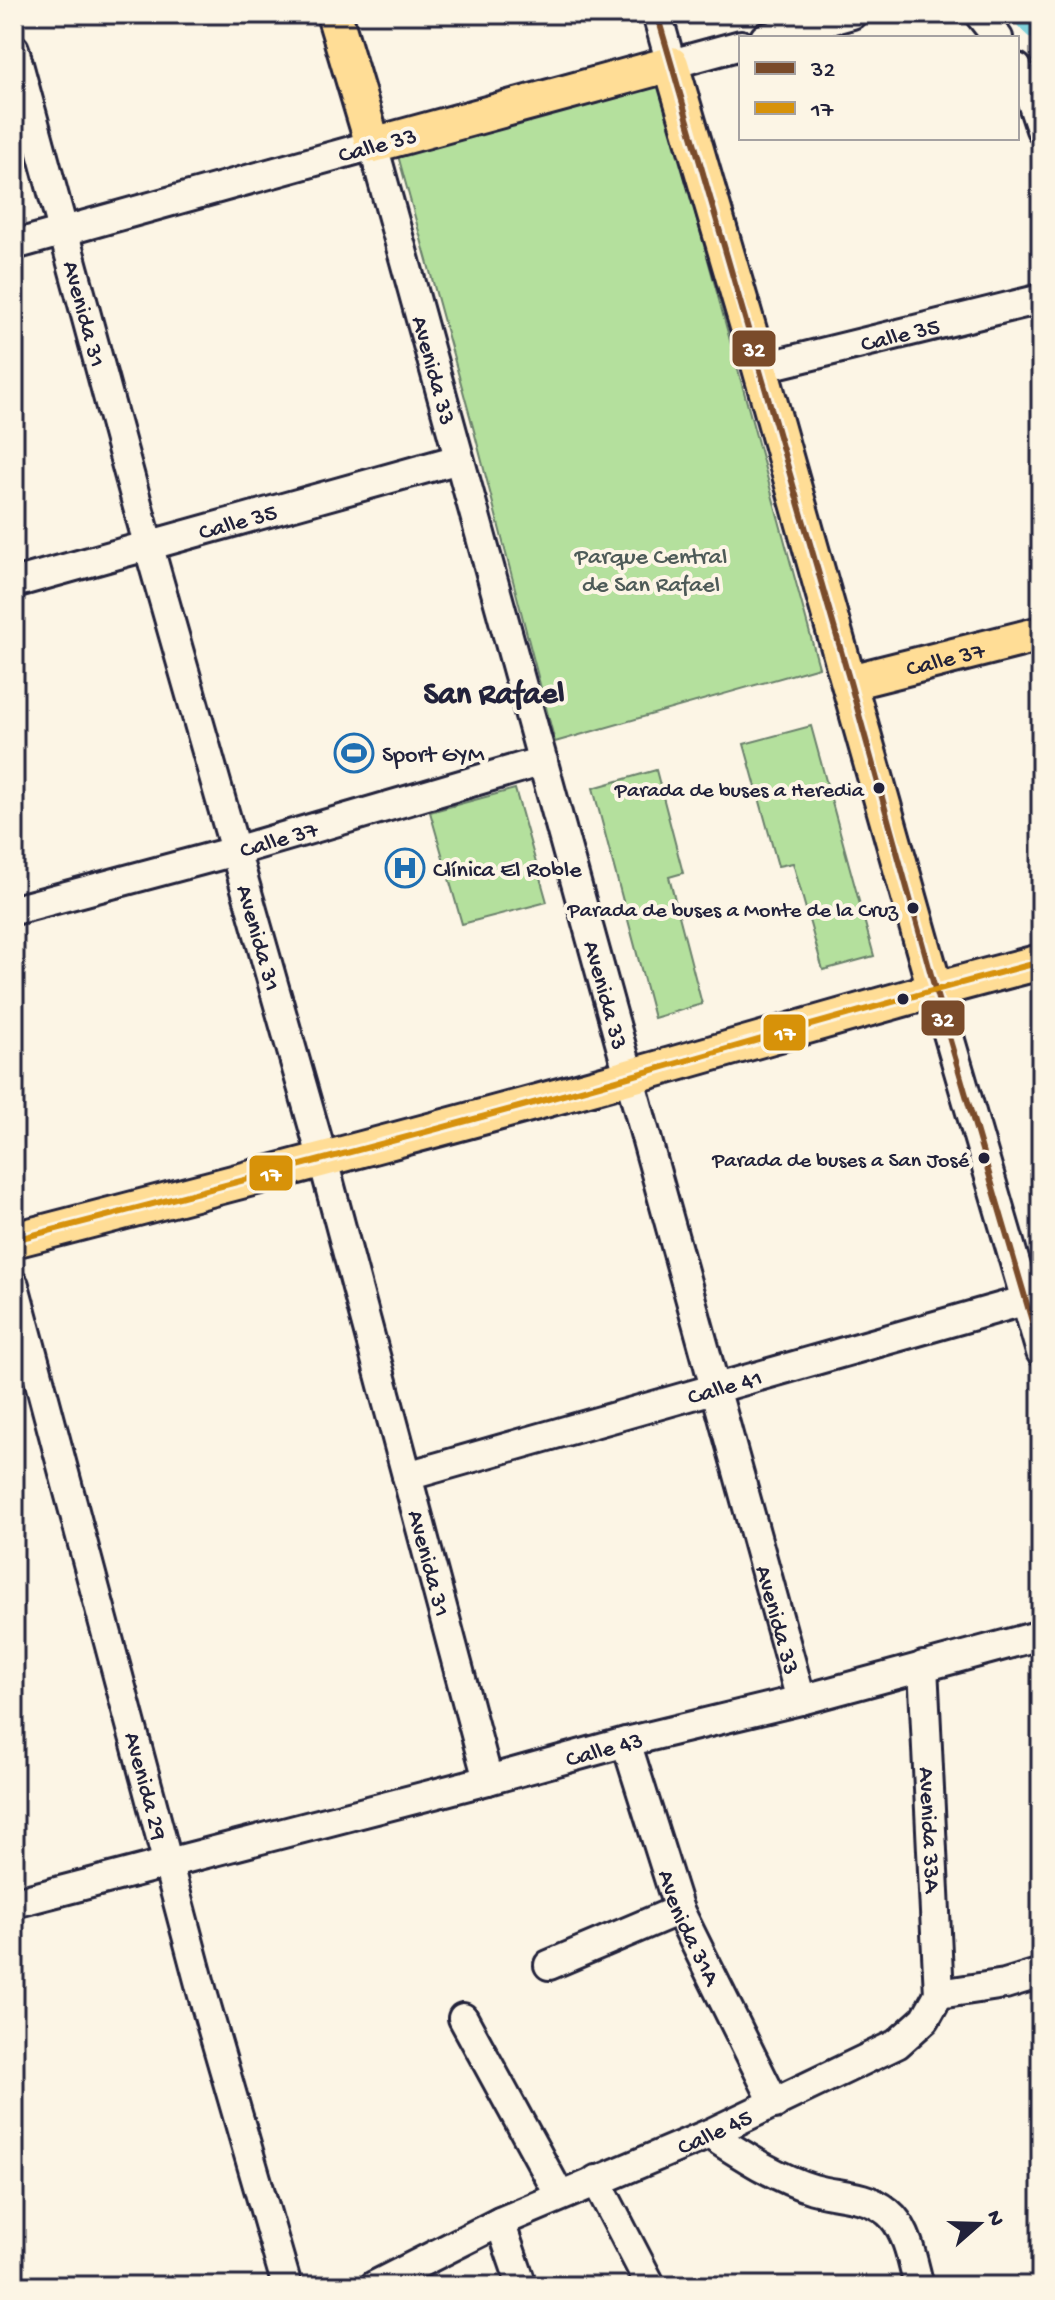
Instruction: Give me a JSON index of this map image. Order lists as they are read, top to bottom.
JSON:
{
  "streets": {
    "main road": ["Calle 33", "Avenida 33", "Calle 37"],
    "street": [
      "Avenida 31",
      "Calle 35",
      "Calle 41",
      "Calle 43",
      "Avenida 29",
      "Avenida 33A",
      "Avenida 31A",
      "Calle 45"
    ]
  },
  "crossings": [
    ["Calle 33", "Avenida 31"],
    ["Calle 33", "Avenida 33"],
    ["Avenida 31", "Calle 35"],
    ["Avenida 31", "Calle 37"],
    ["Avenida 31", "Calle 41"],
    ["Avenida 31", "Calle 43"],
    ["Calle 35", "Avenida 33"],
    ["Avenida 33", "Calle 37"],
    ["Avenida 33", "Calle 41"],
    ["Avenida 33", "Calle 43"],
    ["Calle 43", "Avenida 29"],
    ["Calle 43", "Avenida 33A"],
    ["Calle 43", "Avenida 31A"],
    ["Avenida 33A", "Calle 45"],
    ["Avenida 31A", "Calle 45"]
  ],
  "districts": ["San Rafael"],
  "parks": ["Parque Central de San Rafael"],
  "places": {
    "sports": ["Sport GYM"],
    "other": ["Parada de buses a Heredia", "Parada de buses a Monte de la Cruz", "Parada de buses a San José"],
    "hospital": ["Clínica El Roble"]
  },
  "lines": ["transit line 32", "transit line 17"],
  "legend": ["32", "17"],
  "north": "right"
}
